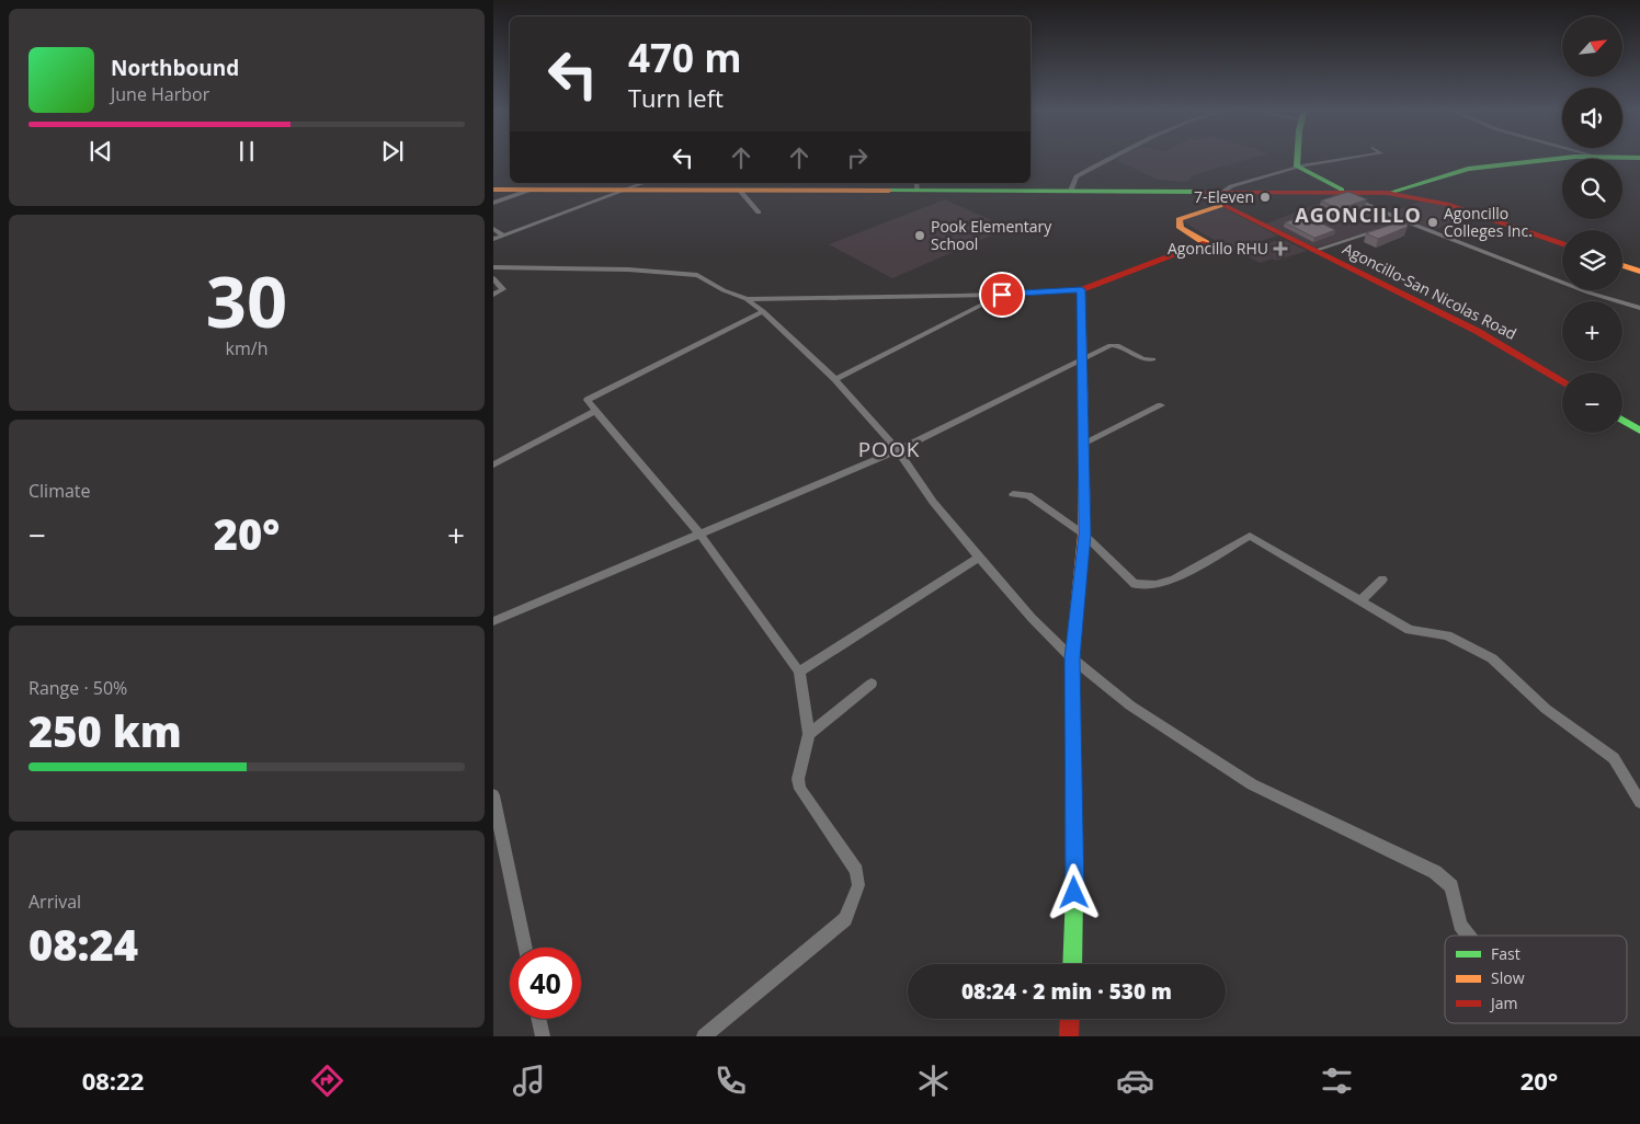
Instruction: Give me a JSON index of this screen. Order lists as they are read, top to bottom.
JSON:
{
  "streets": {
    "main road": ["Agoncillo-San Nicolas Road"]
  },
  "districts": ["AGONCILLO", "POOK"],
  "places": {
    "other": ["7-Eleven", "Agoncillo Colleges Inc.", "Pook Elementary School"],
    "health": ["Agoncillo RHU"]
  },
  "legend": ["Fast", "Slow", "Jam"],
  "north": "top right",
  "page": {
    "map_buttons": ["+", "−"],
    "turn": ["470 m", "Turn left"],
    "song": ["Northbound", "June Harbor"],
    "tile": [
      ["30", "km/h"],
      "Climate",
      ["Range · 50%", "250 km"],
      ["Arrival", "08:24"]
    ],
    "heat": ["−", "20°", "+"],
    "limit": "40",
    "trip": "08:24 · 2 min · 530 m",
    "tabs": ["08:22", "20°"]
  }
}
